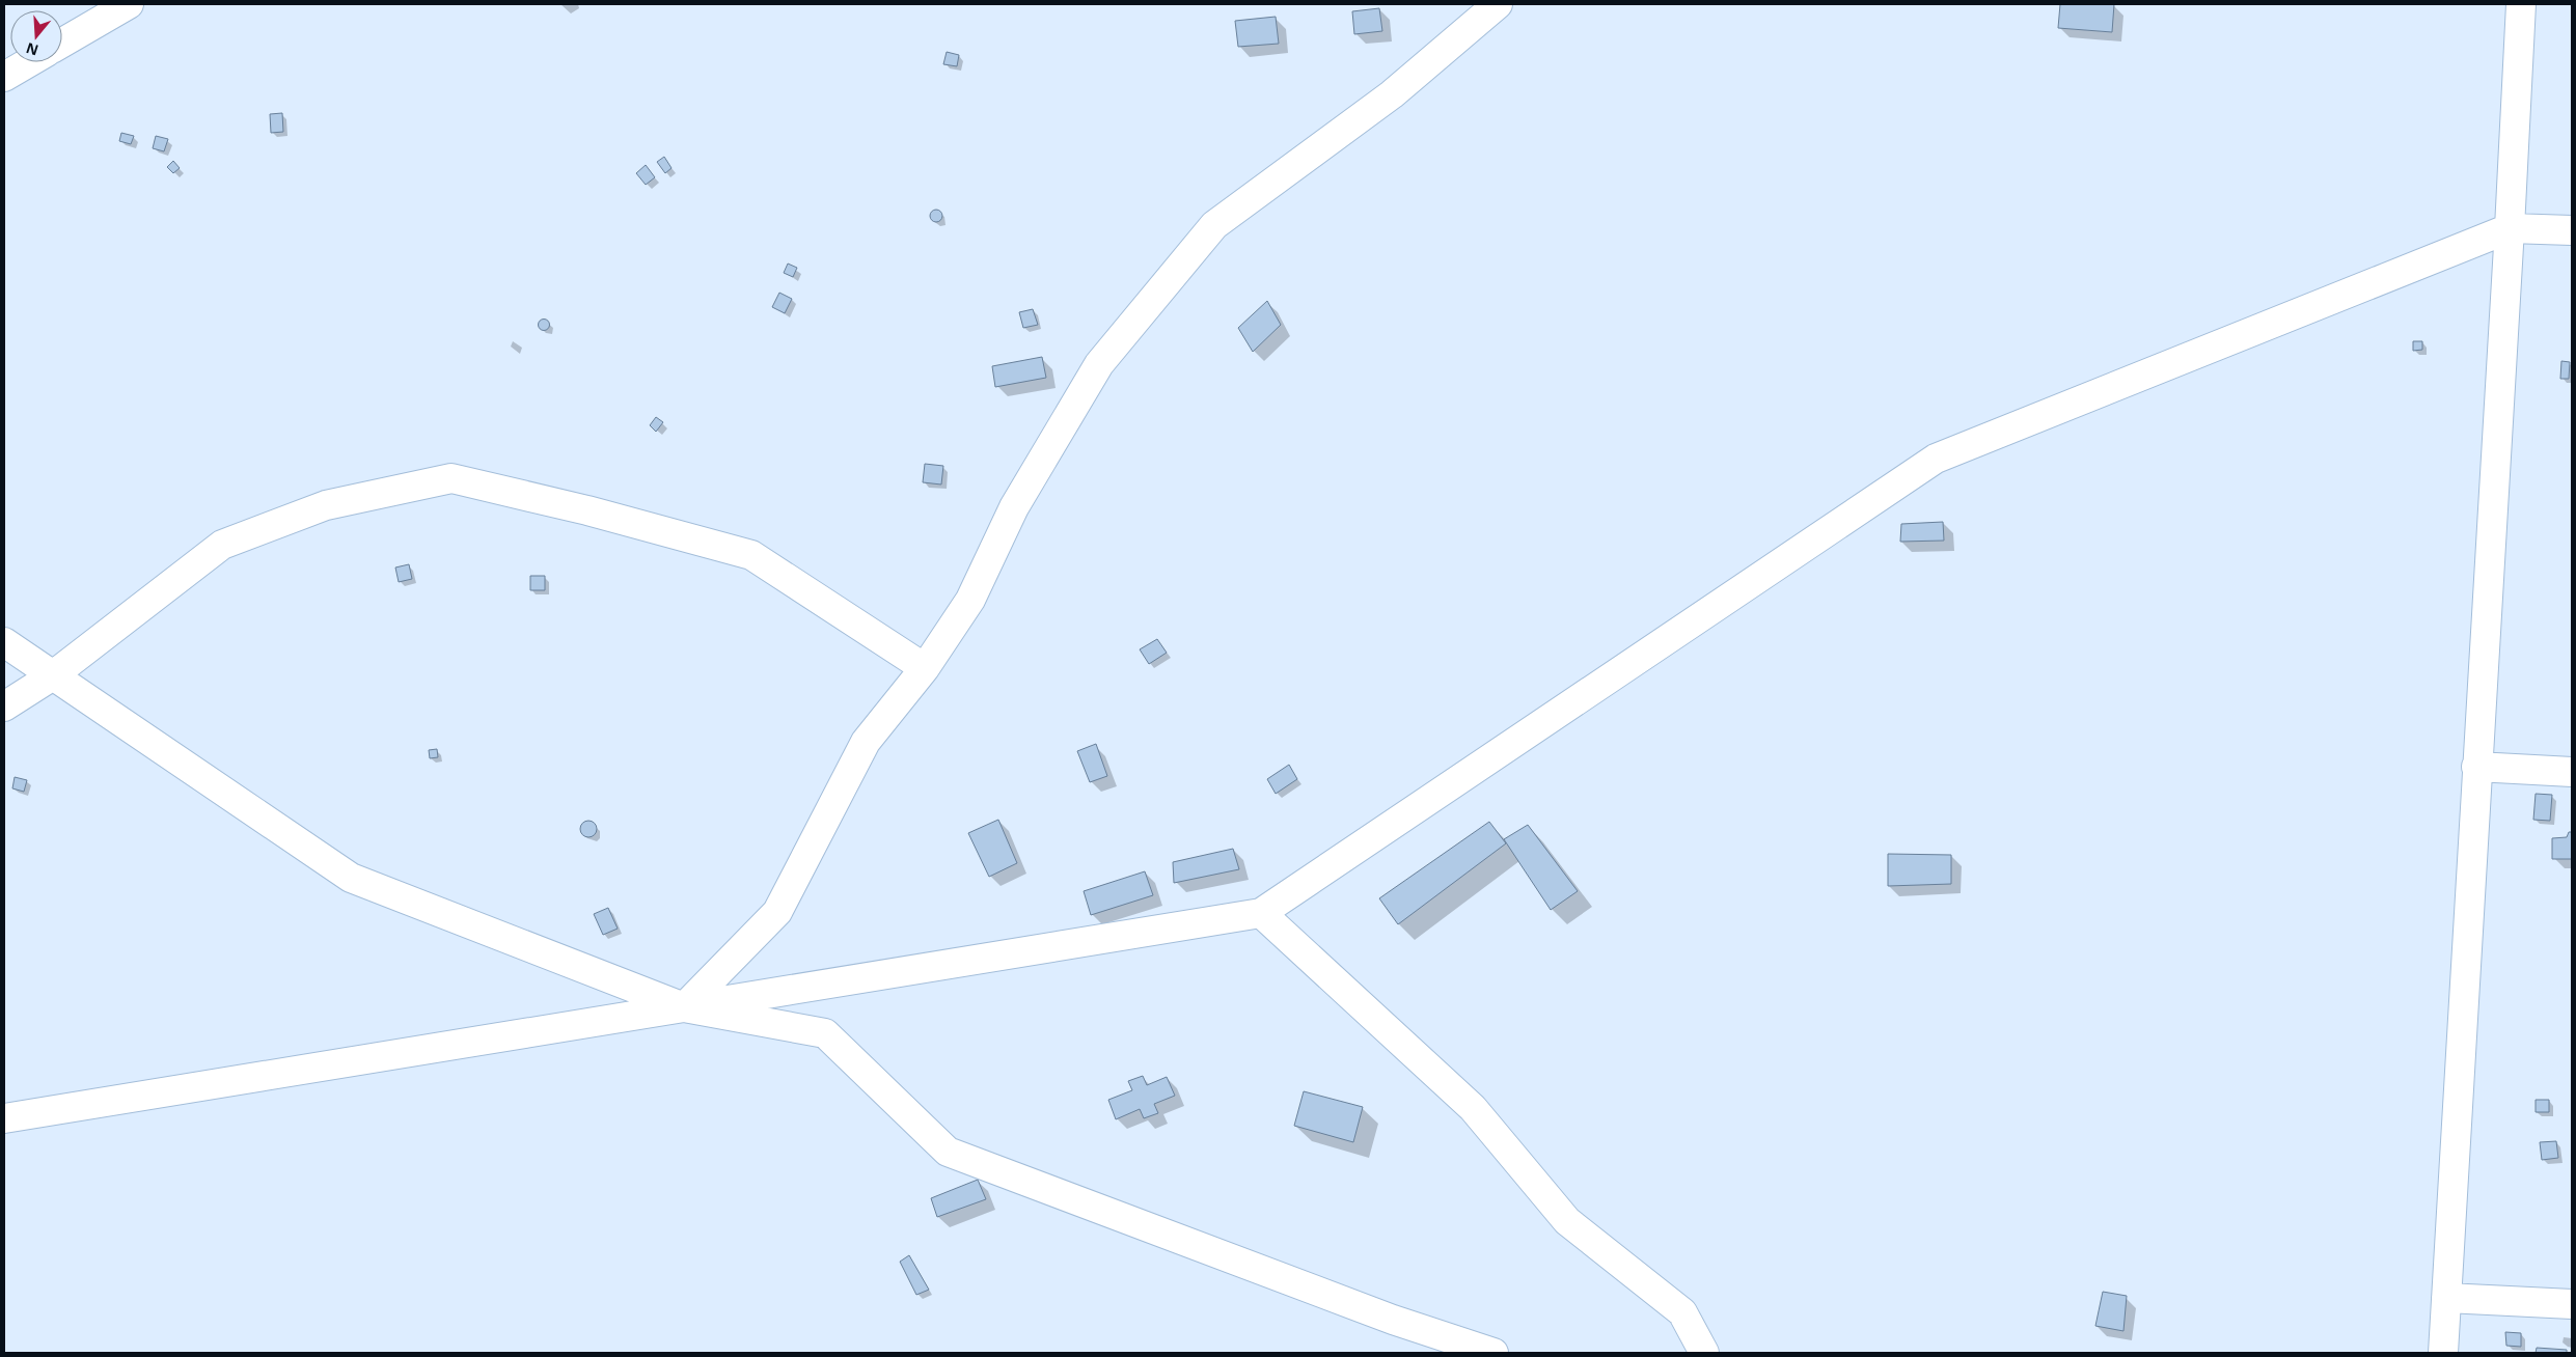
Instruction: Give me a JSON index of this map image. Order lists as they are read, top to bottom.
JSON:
{
  "north": "bottom"
}
